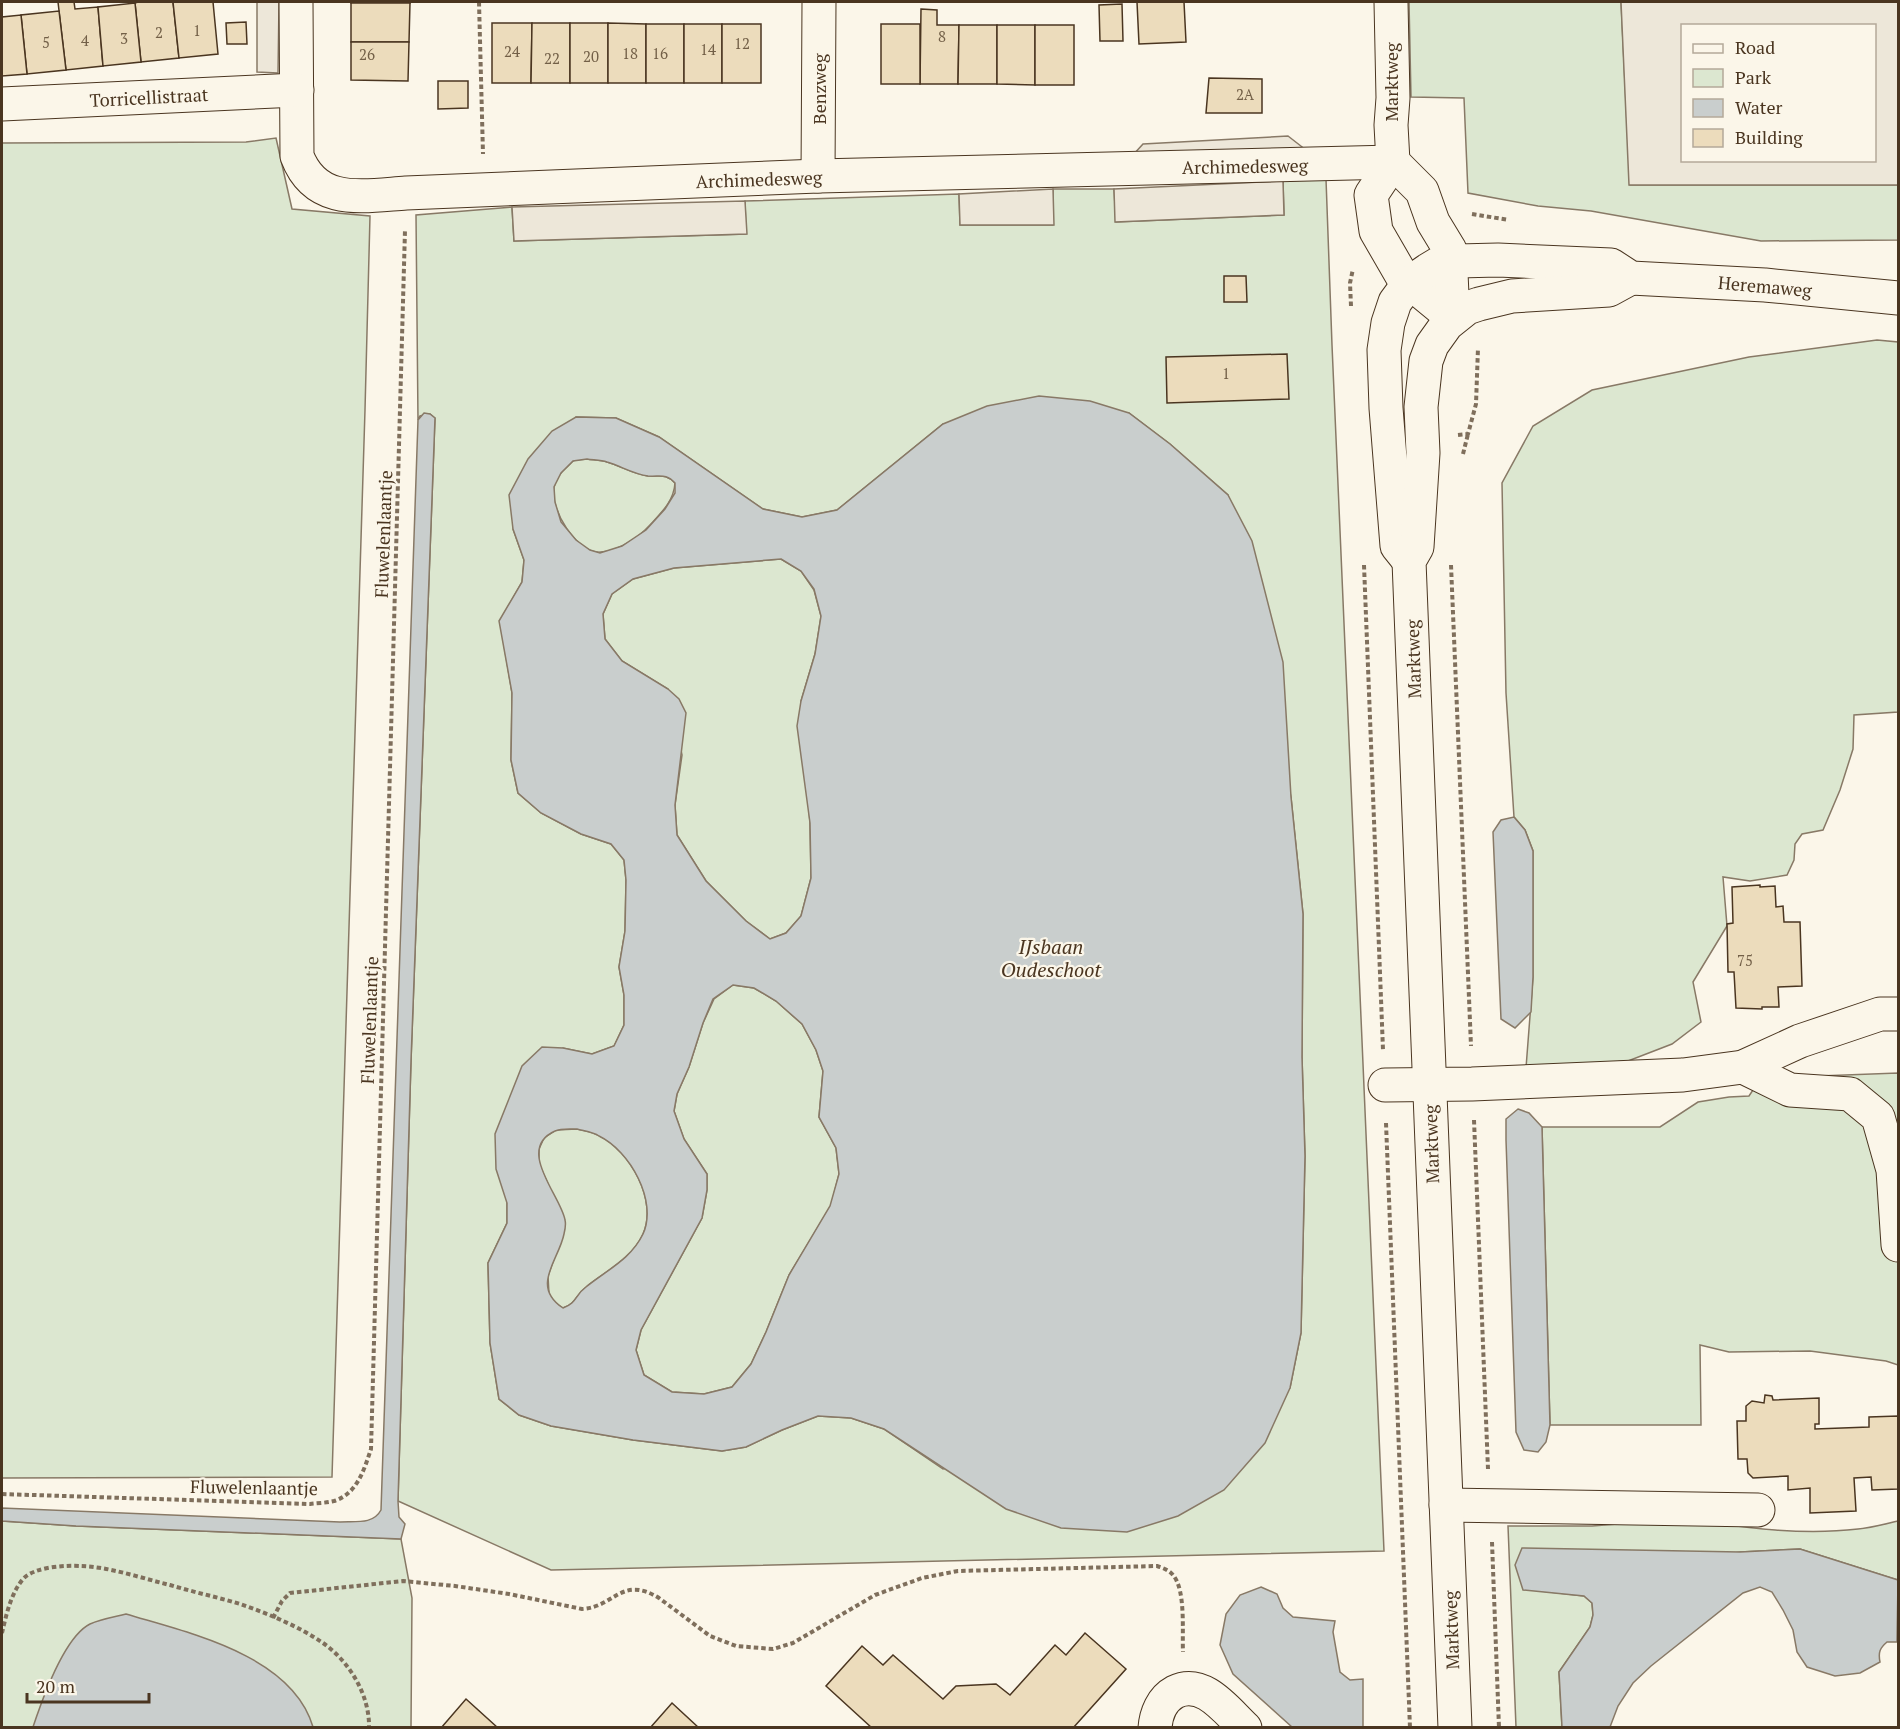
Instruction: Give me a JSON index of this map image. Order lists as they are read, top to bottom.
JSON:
{
  "streets": {
    "street": [
      "Marktweg",
      "Benzweg",
      "Torricellistraat",
      "Archimedesweg",
      "Heremaweg"
    ],
    "path": ["Fluwelenlaantje"]
  },
  "crossings": [
    ["Marktweg", "Archimedesweg"],
    ["Marktweg", "Heremaweg"],
    ["Benzweg", "Archimedesweg"],
    ["Torricellistraat", "Archimedesweg"],
    ["Archimedesweg", "Fluwelenlaantje"]
  ],
  "water": ["IJsbaan Oudeschoot"],
  "house_numbers": [
    "1",
    "2",
    "8",
    "3",
    "4",
    "5",
    "12",
    "14",
    "24",
    "18",
    "16",
    "26",
    "20",
    "22",
    "2A",
    "1",
    "75"
  ],
  "legend": [
    "Road",
    "Park",
    "Water",
    "Building"
  ],
  "scale_bar": "20 m"
}
